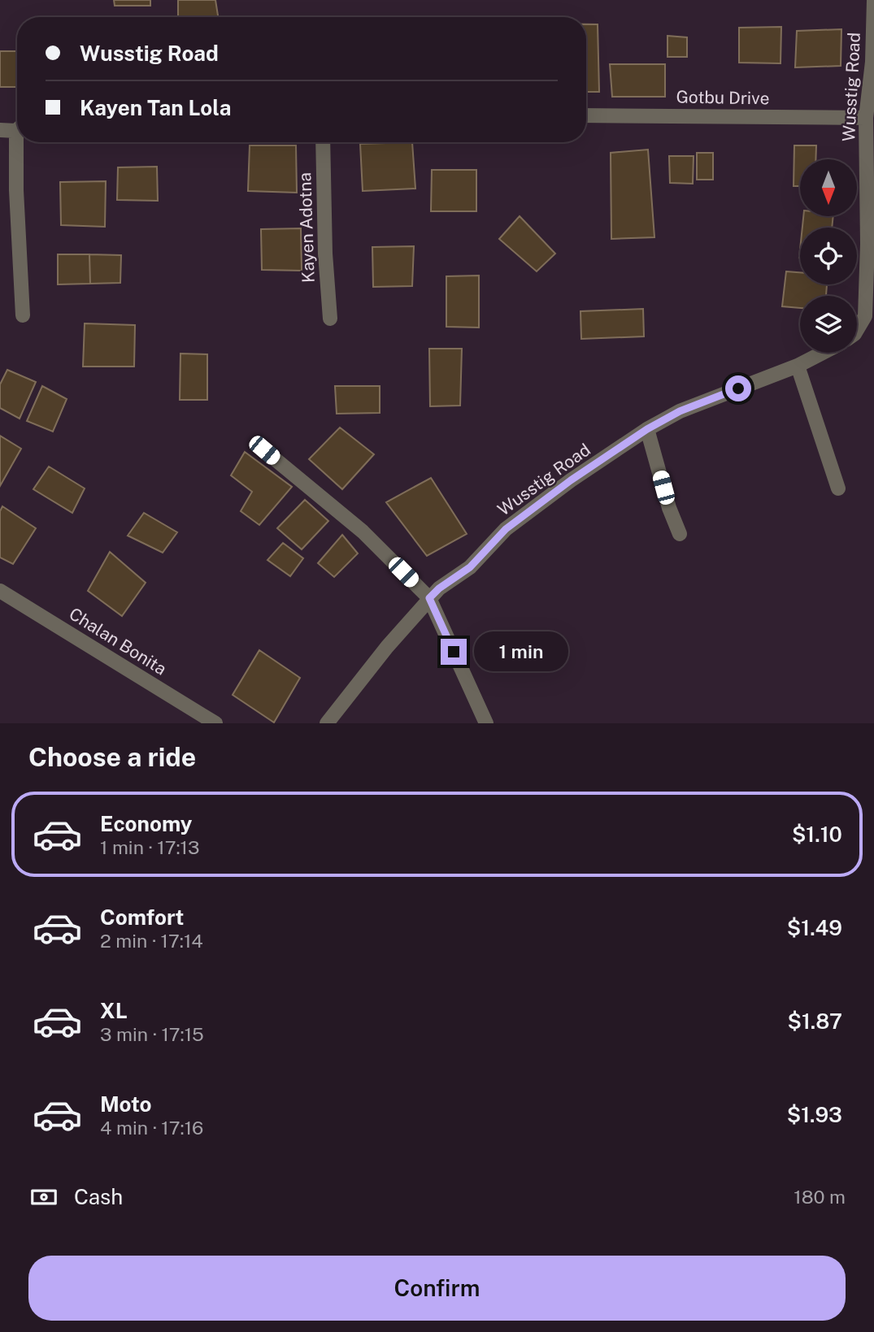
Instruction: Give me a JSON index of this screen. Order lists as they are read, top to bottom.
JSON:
{
  "streets": {
    "street": [
      "Wusstig Road",
      "Gotbu Drive",
      "Kayen Adotna",
      "Chalan Bonita"
    ]
  },
  "crossings": [
    ["Wusstig Road", "Gotbu Drive"]
  ],
  "north": "bottom",
  "page": {
    "banner": ["Wusstig Road", "Kayen Tan Lola"],
    "bubble": "1 min",
    "heading": "Choose a ride",
    "list": [
      {
        "name": "Economy",
        "note": "1 min · 17:13",
        "value": "$1.10"
      },
      {
        "name": "Comfort",
        "note": "2 min · 17:14",
        "value": "$1.49"
      },
      {
        "name": "XL",
        "note": "3 min · 17:15",
        "value": "$1.87"
      },
      {
        "name": "Moto",
        "note": "4 min · 17:16",
        "value": "$1.93"
      }
    ],
    "pay": ["Cash", "180 m"],
    "buttons": "Confirm"
  }
}
